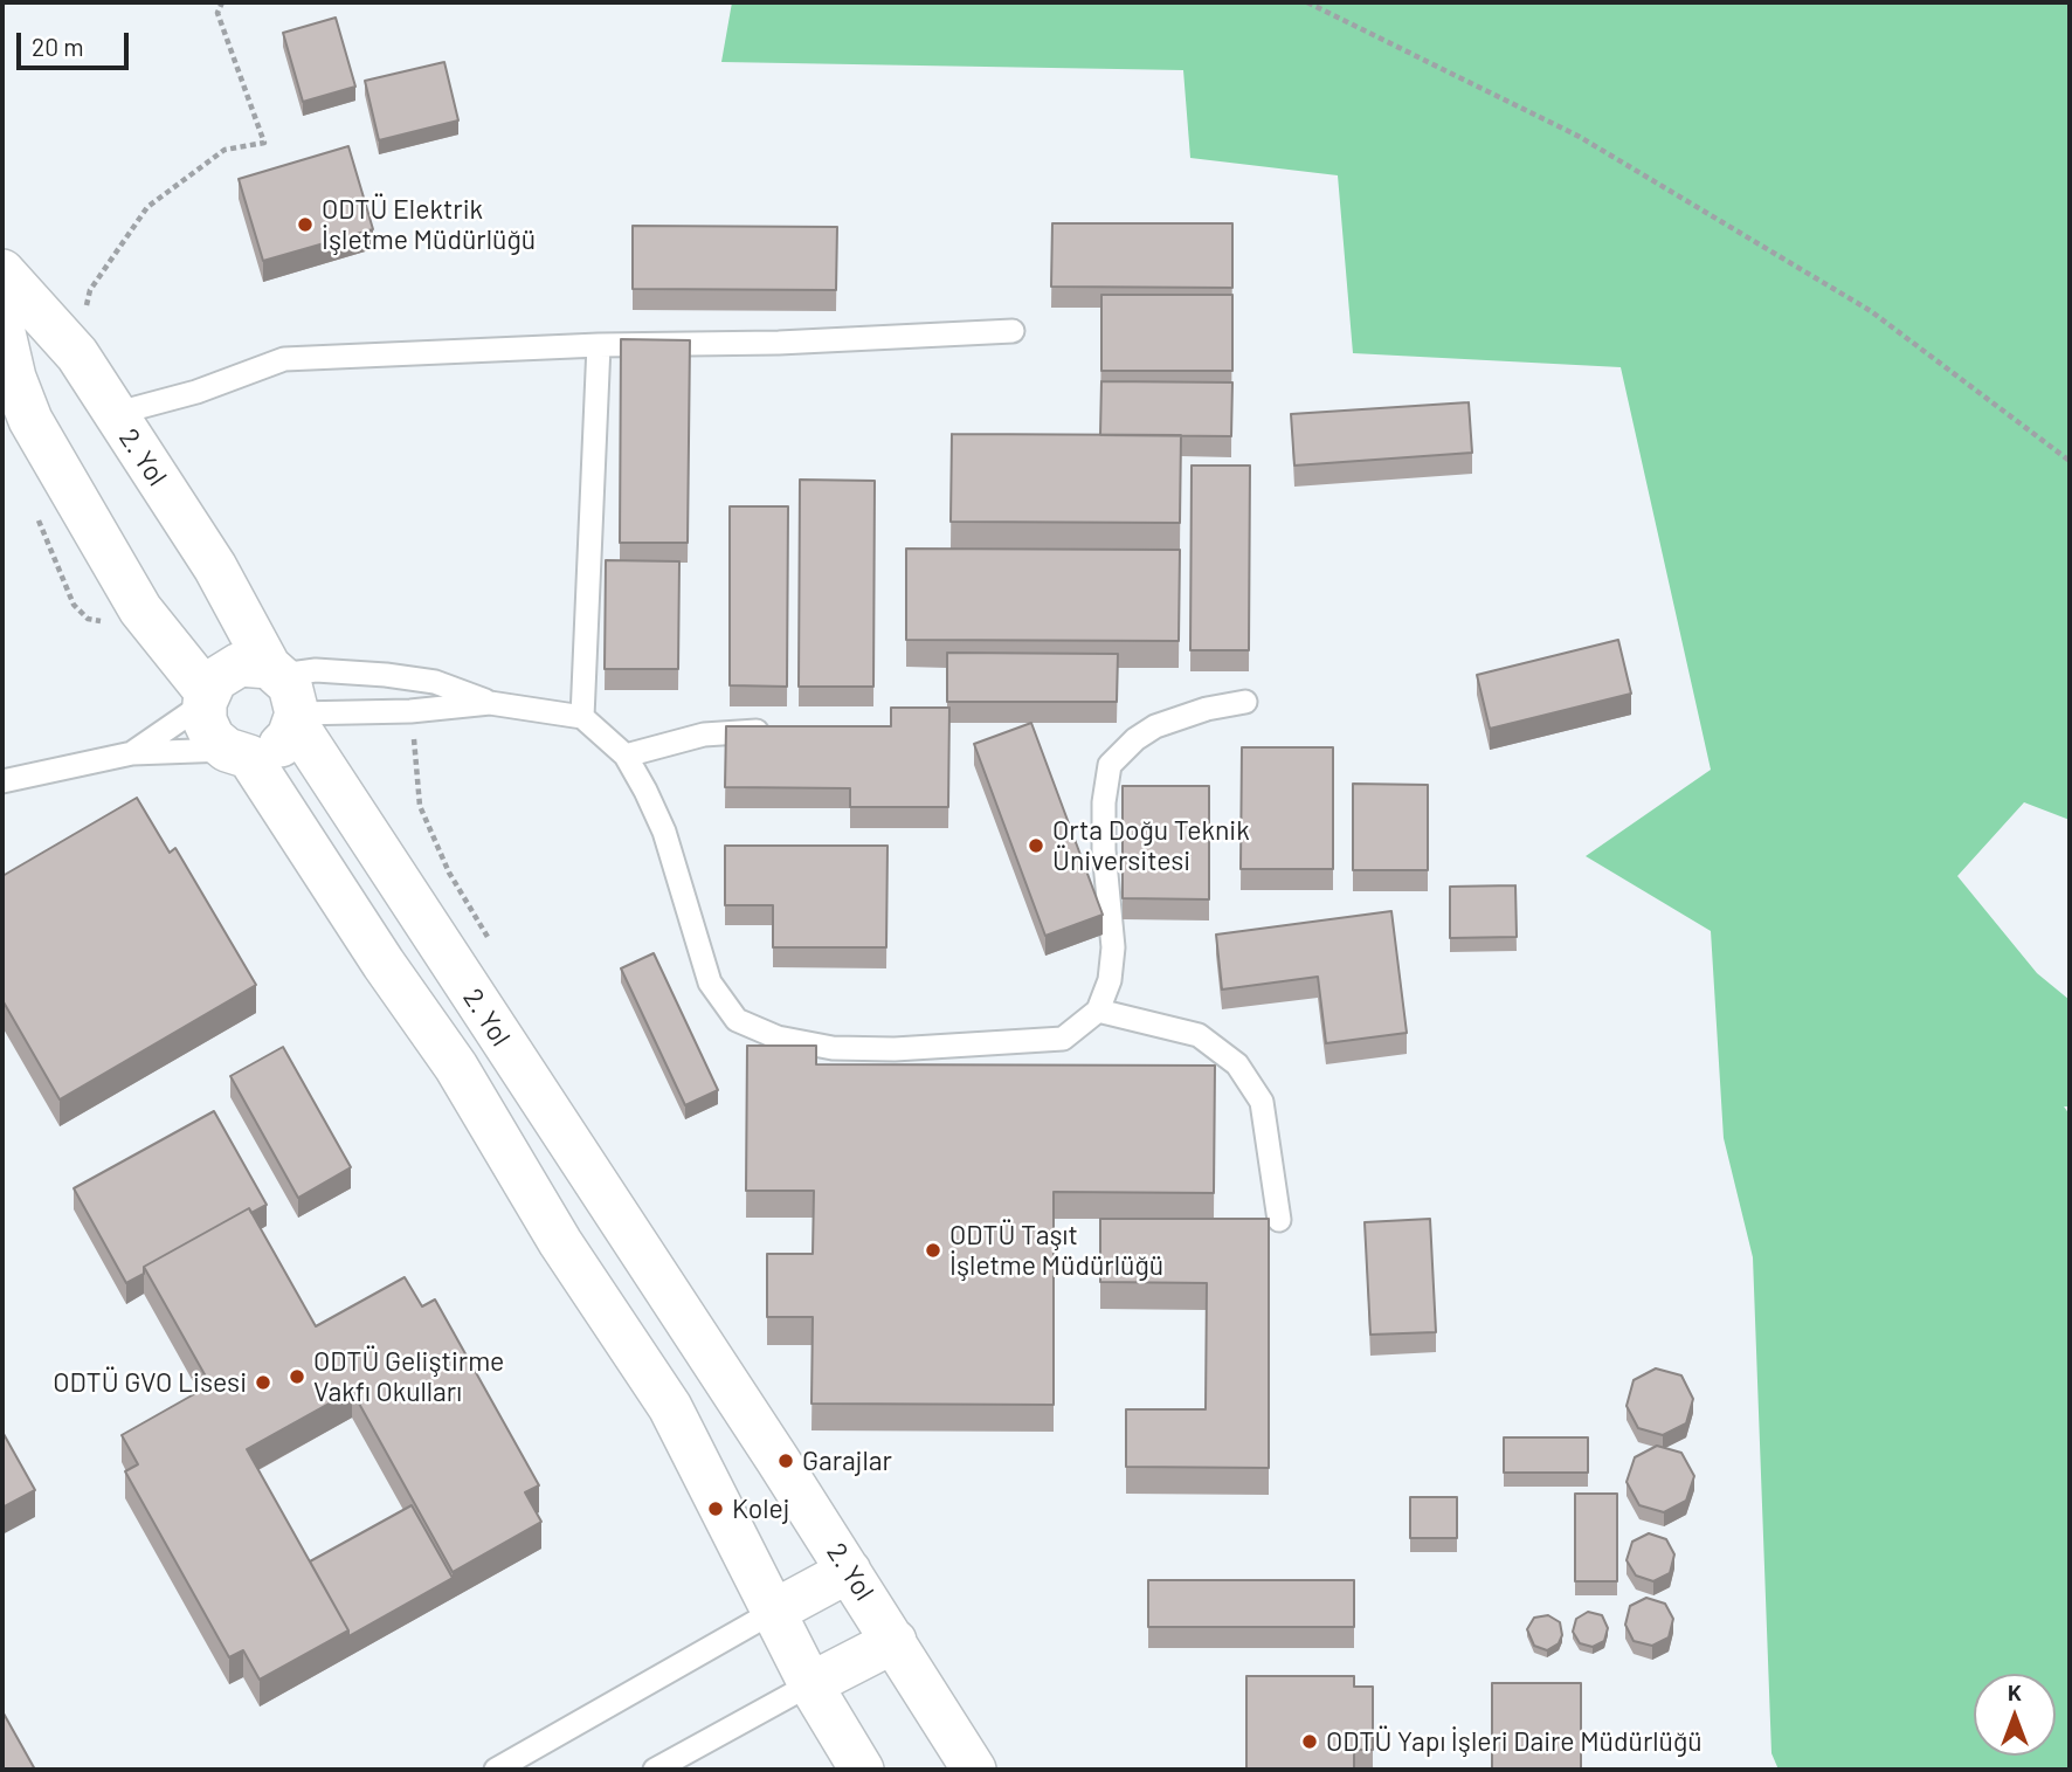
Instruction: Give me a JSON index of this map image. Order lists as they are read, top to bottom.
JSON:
{
  "streets": {
    "street": ["2. Yol"]
  },
  "places": [
    "ODTÜ Elektrik İşletme Müdürlüğü",
    "Orta Doğu Teknik Üniversitesi",
    "ODTÜ Taşıt İşletme Müdürlüğü",
    "ODTÜ Geliştirme Vakfı Okulları",
    "ODTÜ GVO Lisesi",
    "Garajlar",
    "Kolej",
    "ODTÜ Yapı İşleri Daire Müdürlüğü"
  ],
  "scale_bar": "20 m",
  "north": "top"
}
